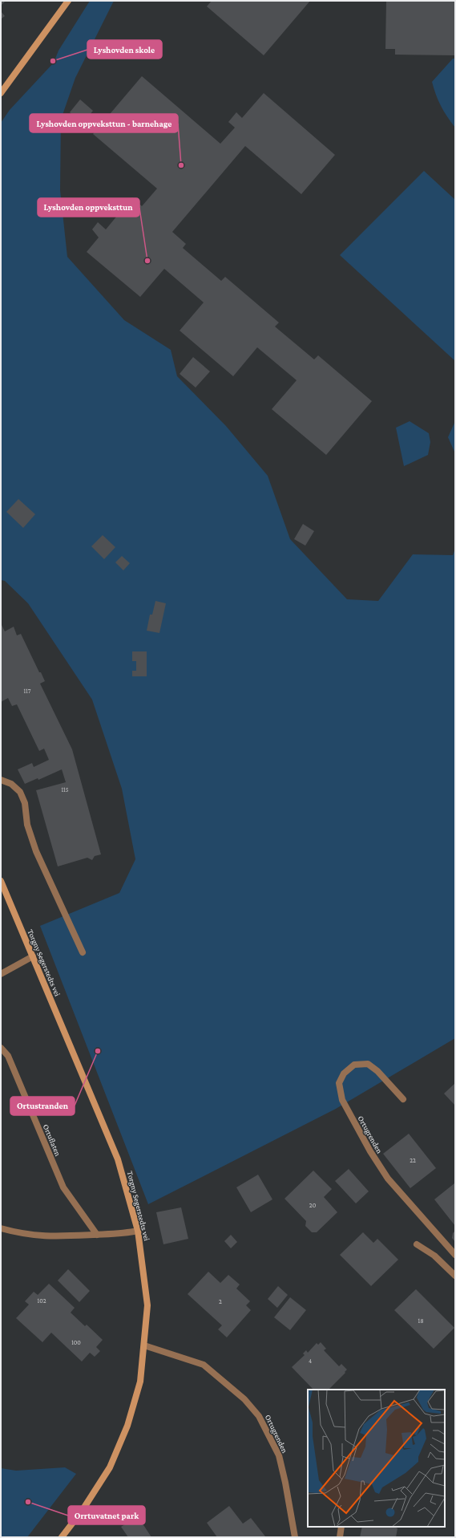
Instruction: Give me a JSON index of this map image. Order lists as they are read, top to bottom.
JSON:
{
  "streets": {
    "main road": ["Torgny Segerstedts vei"],
    "street": ["Ortugrenden", "Ortuflaten"]
  },
  "crossings": [
    ["Torgny Segerstedts vei", "Ortugrenden"]
  ],
  "places": [
    "Lyshovden skole",
    "Lyshovden oppveksttun - barnehage",
    "Lyshovden oppveksttun",
    "Ortustranden",
    "Orrtuvatnet park"
  ],
  "house_numbers": [
    "117",
    "115",
    "22",
    "20",
    "102",
    "2",
    "18",
    "100",
    "4"
  ]
}
